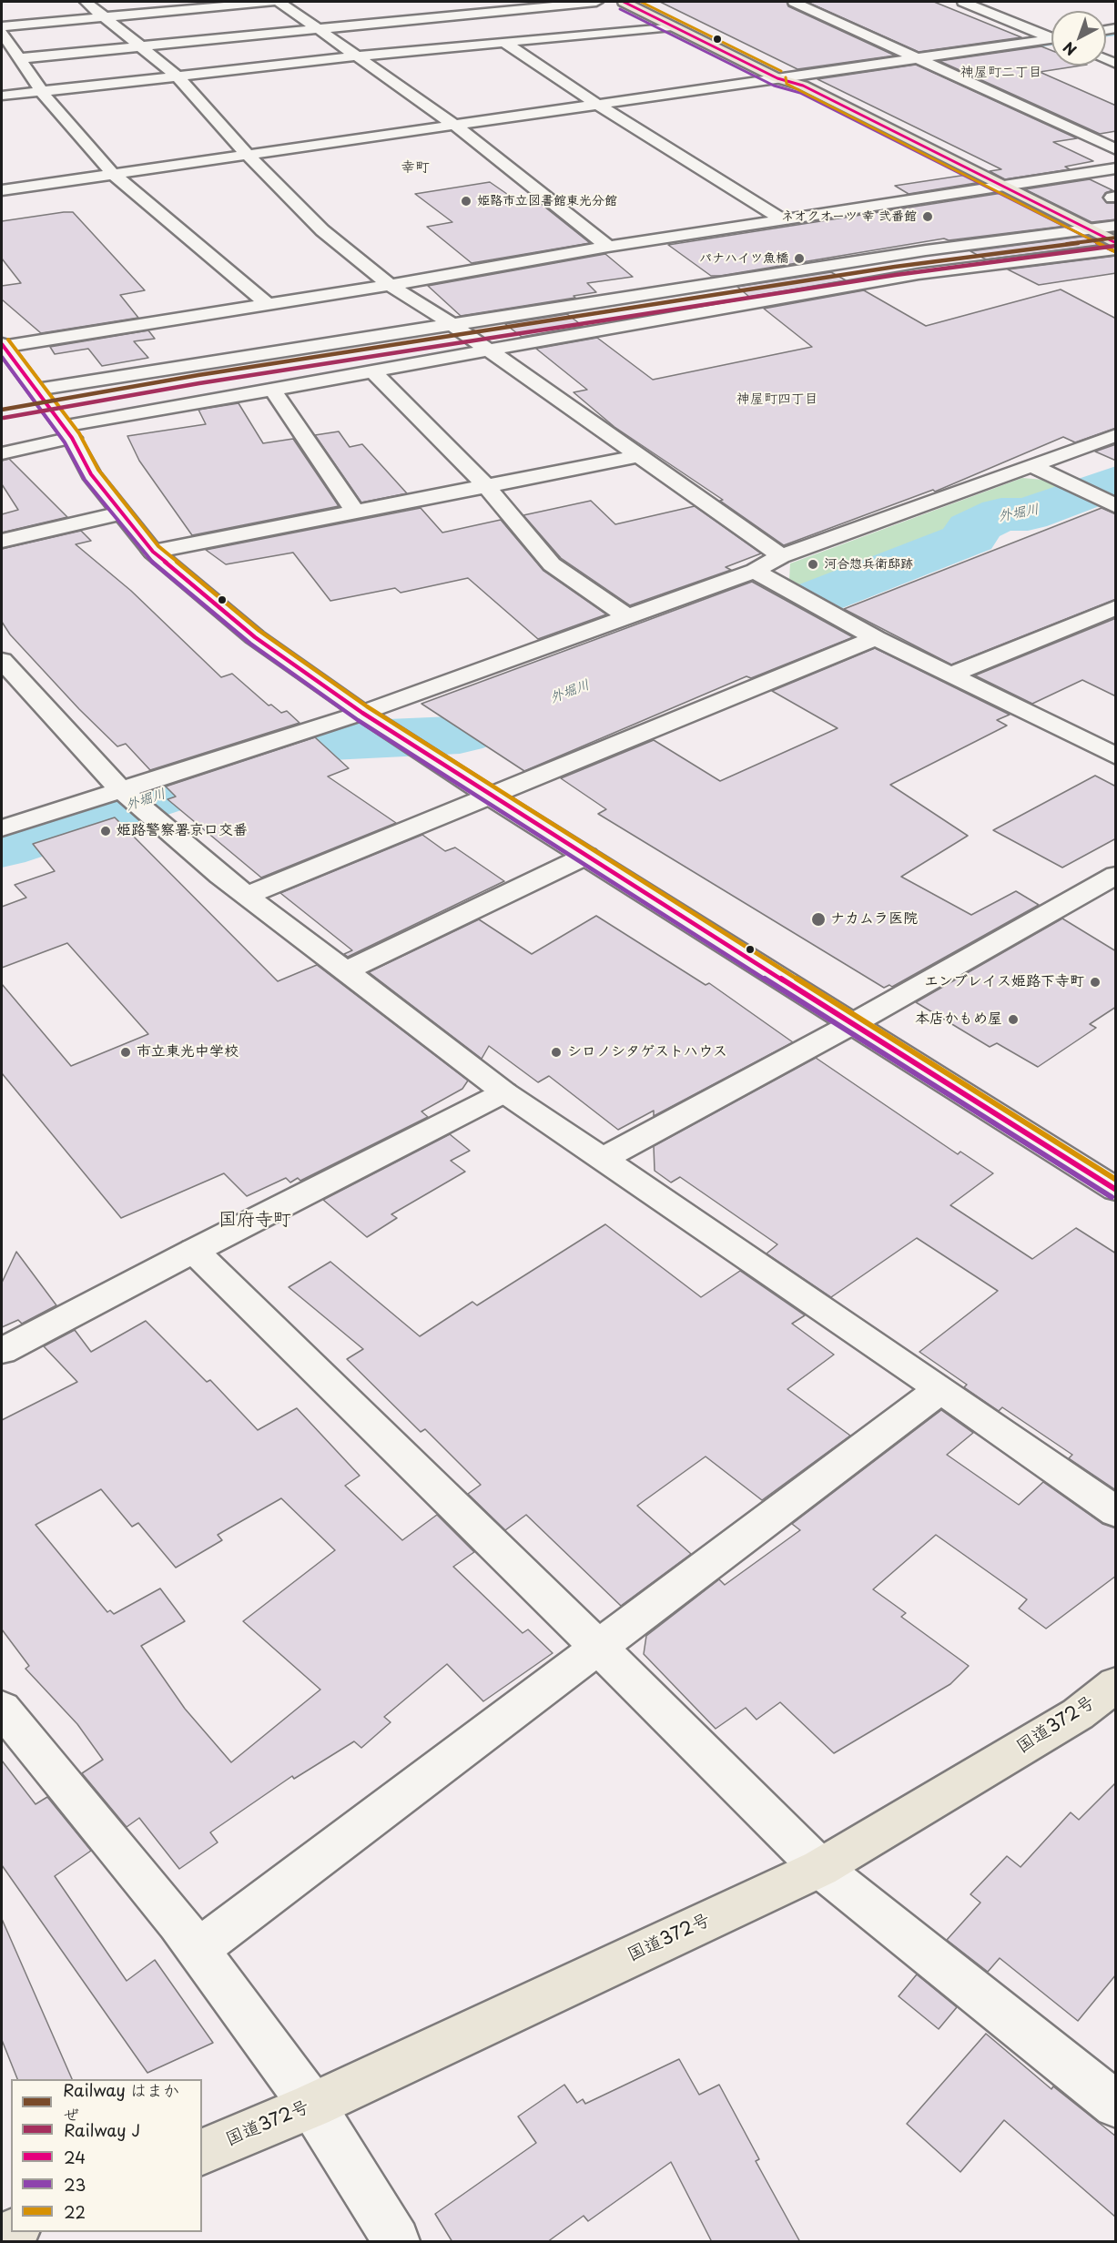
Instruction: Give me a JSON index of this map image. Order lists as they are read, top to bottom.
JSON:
{
  "streets": {
    "highway": ["国道372号"]
  },
  "districts": [
    "神屋町二丁目",
    "幸町",
    "神屋町四丁目",
    "国府寺町"
  ],
  "water": ["外堀川"],
  "places": [
    "姫路市立図書館東光分館",
    "ネオクオーツ 幸 弐番館",
    "パナハイツ魚橋",
    "河合惣兵衛邸跡",
    "姫路警察署京口交番",
    "ナカムラ医院",
    "エンブレイス姫路下寺町",
    "本店かもめ屋",
    "市立東光中学校",
    "シロノシタゲストハウス"
  ],
  "lines": [
    "transit line 24",
    "transit line 22",
    "transit line 23",
    "rail line はまかぜ",
    "rail line J"
  ],
  "legend": [
    "Railway はまかぜ",
    "Railway J",
    "24",
    "23",
    "22"
  ],
  "north": "bottom left"
}
